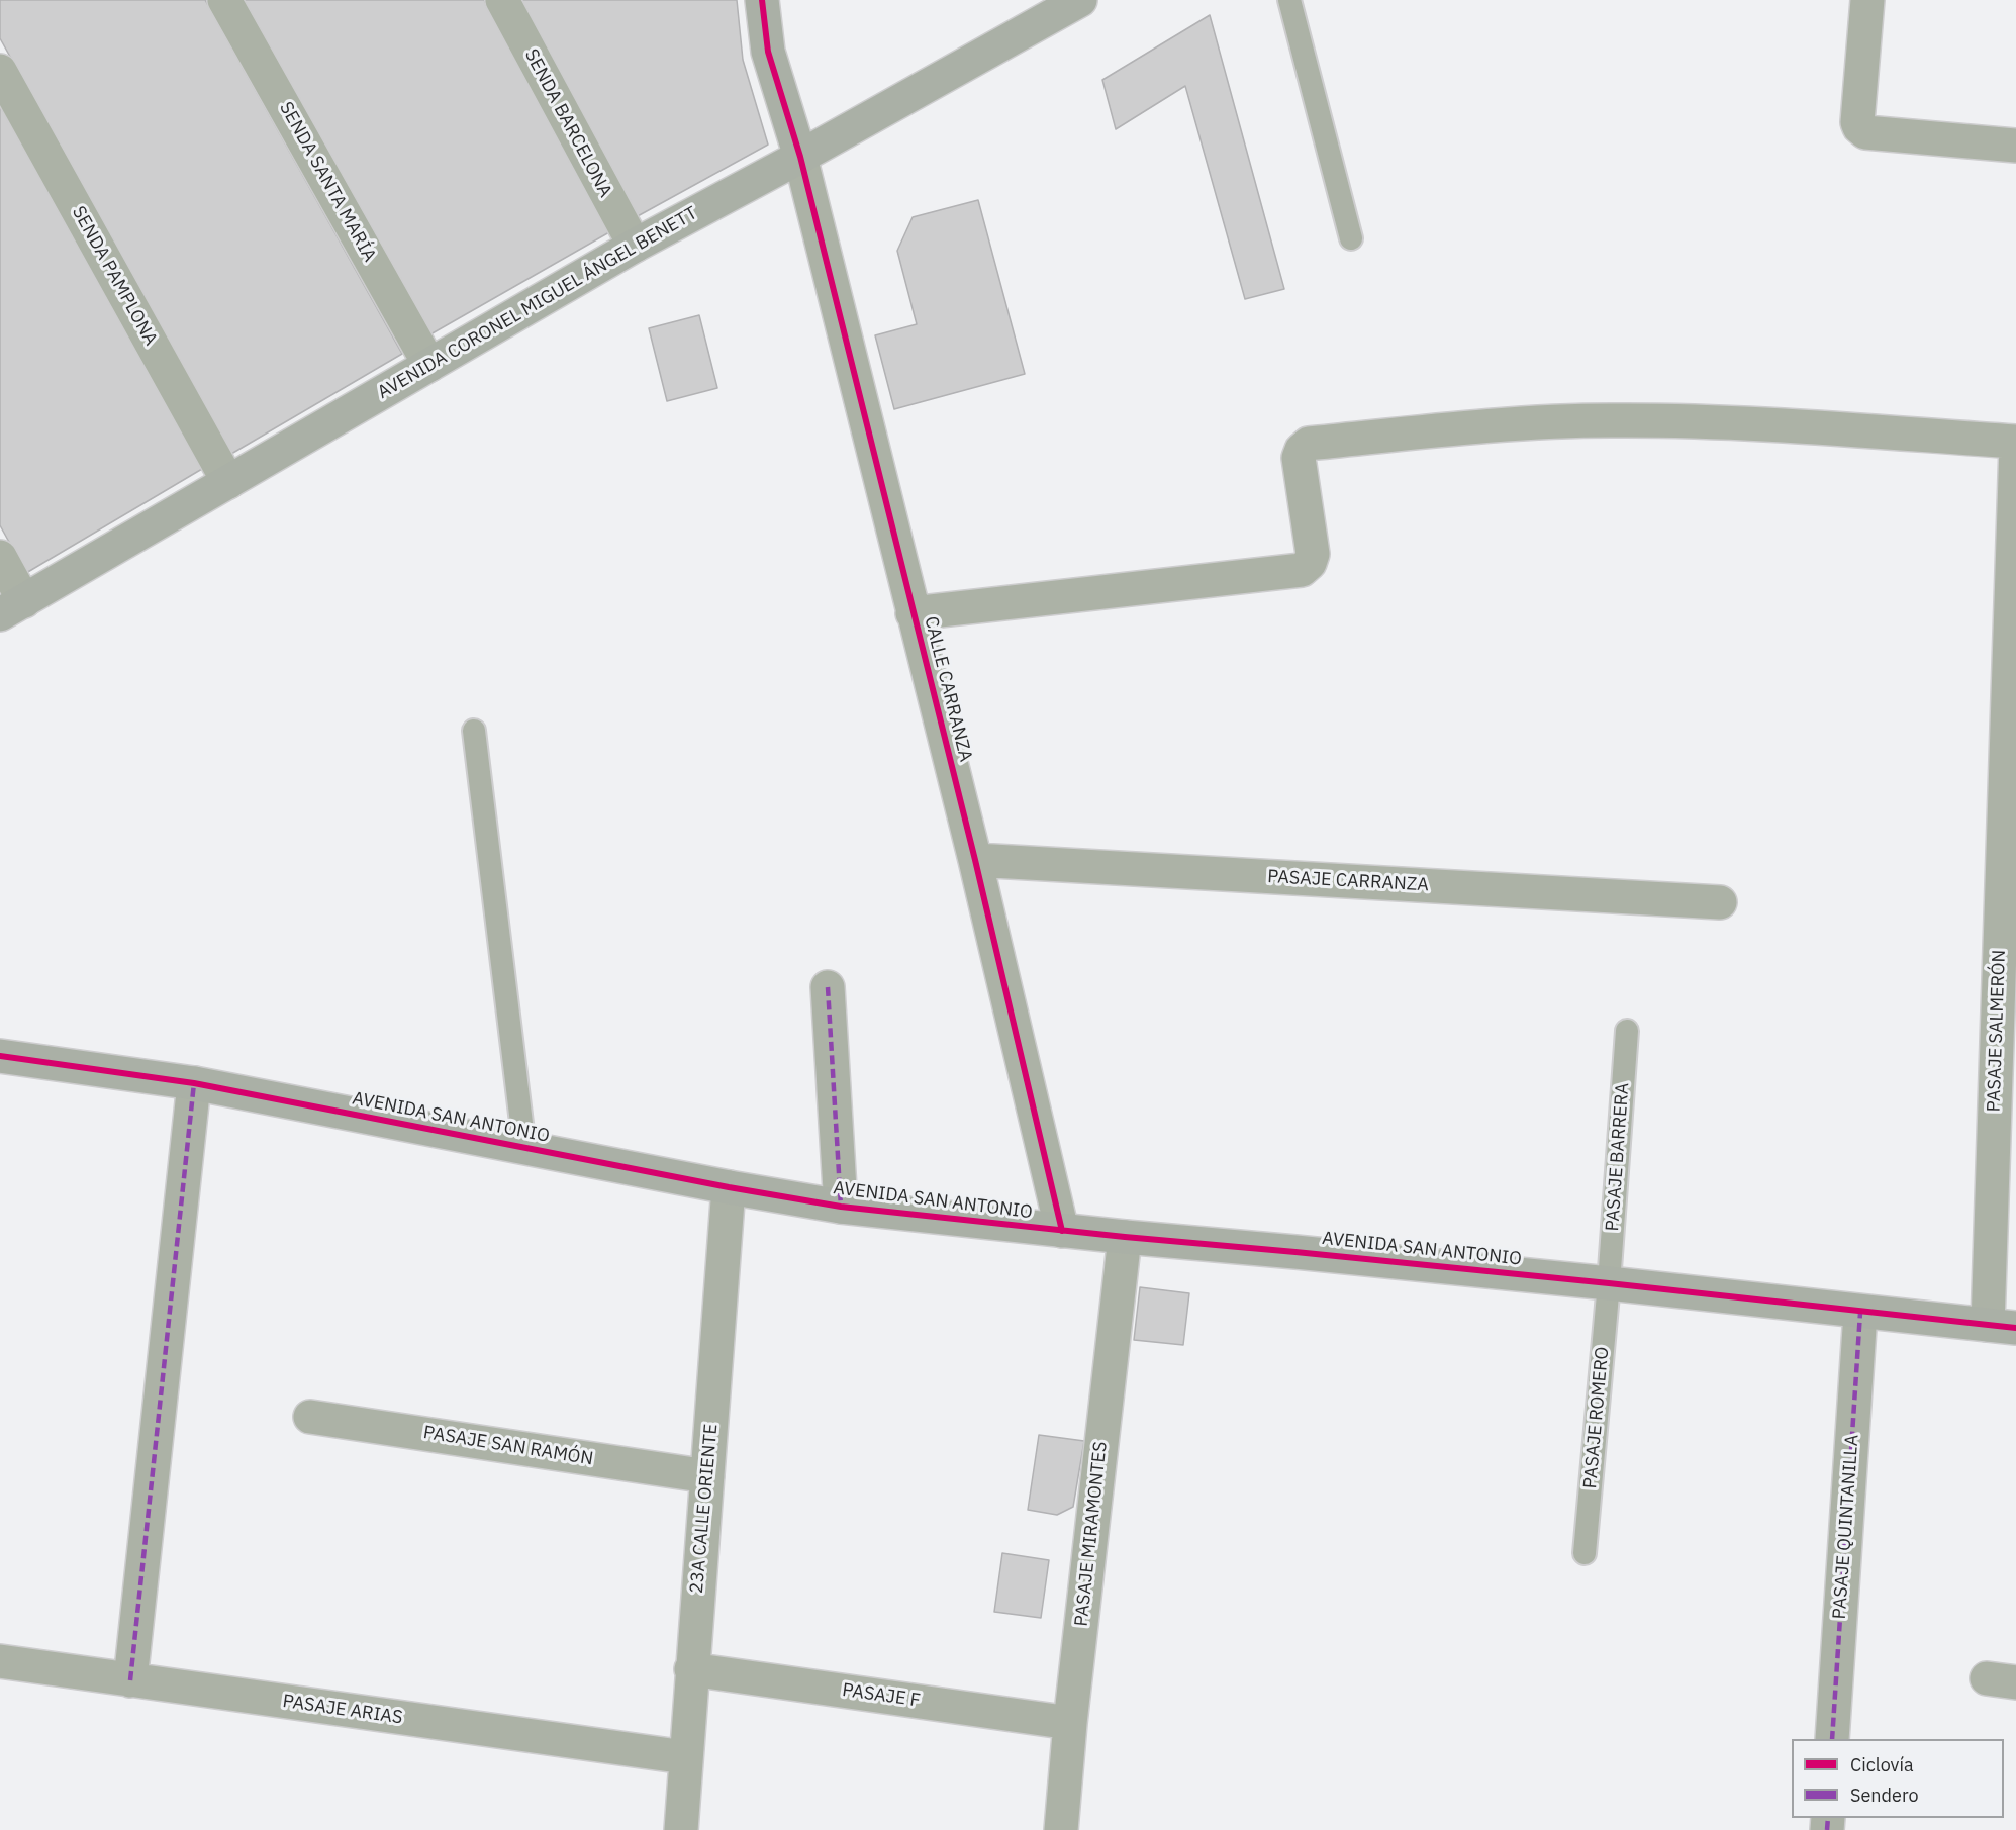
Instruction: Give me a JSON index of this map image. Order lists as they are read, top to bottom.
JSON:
{
  "streets": {
    "street": [
      "SENDA BARCELONA",
      "SENDA SANTA MARÍA",
      "SENDA PAMPLONA",
      "AVENIDA CORONEL MIGUEL ÁNGEL BENETT",
      "CALLE CARRANZA",
      "PASAJE CARRANZA",
      "PASAJE SALMERÓN",
      "AVENIDA SAN ANTONIO",
      "PASAJE SAN RAMÓN",
      "23A CALLE ORIENTE",
      "PASAJE QUINTANILLA",
      "PASAJE MIRAMONTES",
      "PASAJE F",
      "PASAJE ARIAS"
    ],
    "lane": ["PASAJE BARRERA", "PASAJE ROMERO"]
  },
  "crossings": [
    ["SENDA BARCELONA", "AVENIDA CORONEL MIGUEL ÁNGEL BENETT"],
    ["SENDA SANTA MARÍA", "AVENIDA CORONEL MIGUEL ÁNGEL BENETT"],
    ["SENDA PAMPLONA", "AVENIDA CORONEL MIGUEL ÁNGEL BENETT"],
    ["AVENIDA CORONEL MIGUEL ÁNGEL BENETT", "CALLE CARRANZA"],
    ["CALLE CARRANZA", "PASAJE CARRANZA"],
    ["CALLE CARRANZA", "AVENIDA SAN ANTONIO"],
    ["PASAJE SALMERÓN", "AVENIDA SAN ANTONIO"],
    ["AVENIDA SAN ANTONIO", "PASAJE BARRERA"],
    ["AVENIDA SAN ANTONIO", "PASAJE ROMERO"],
    ["AVENIDA SAN ANTONIO", "23A CALLE ORIENTE"],
    ["AVENIDA SAN ANTONIO", "PASAJE QUINTANILLA"],
    ["AVENIDA SAN ANTONIO", "PASAJE MIRAMONTES"],
    ["PASAJE BARRERA", "PASAJE ROMERO"],
    ["PASAJE SAN RAMÓN", "23A CALLE ORIENTE"],
    ["23A CALLE ORIENTE", "PASAJE F"],
    ["23A CALLE ORIENTE", "PASAJE ARIAS"],
    ["PASAJE MIRAMONTES", "PASAJE F"]
  ],
  "legend": ["Ciclovía", "Sendero"]
}
